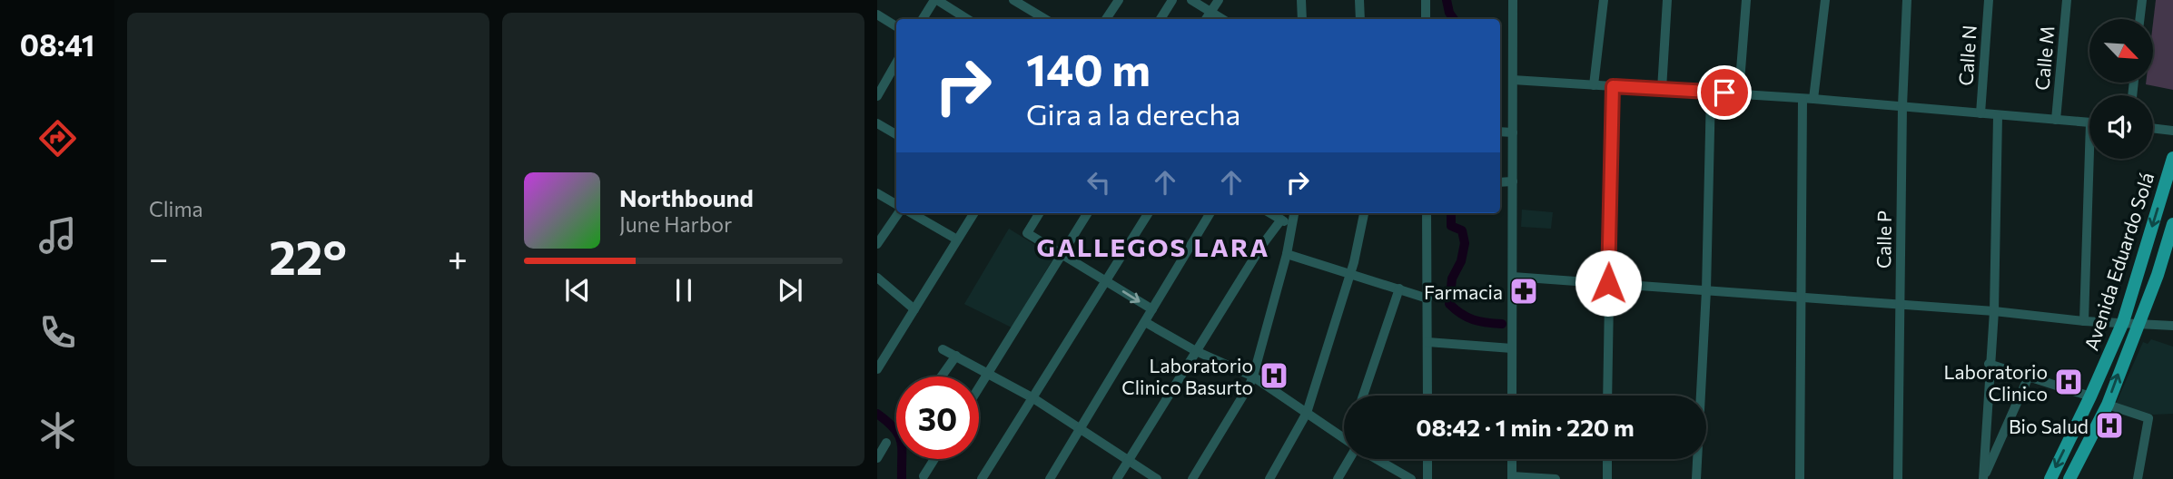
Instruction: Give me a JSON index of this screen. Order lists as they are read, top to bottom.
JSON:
{
  "streets": {
    "main road": ["Avenida Eduardo Solá"],
    "street": ["Calle N", "Calle M", "Calle P"]
  },
  "districts": ["GALLEGOS LARA"],
  "places": {
    "pharmacy": ["Farmacia"],
    "hospital": ["Laboratorio Clinico Basurto", "Laboratorio Clinico", "Bio Salud"]
  },
  "north": "bottom right",
  "page": {
    "tabs": "08:41",
    "tile": "Clima",
    "turn": ["140 m", "Gira a la derecha"],
    "song": ["Northbound", "June Harbor"],
    "heat": ["−", "22°", "+"],
    "limit": "30",
    "trip": "08:42 · 1 min · 220 m"
  }
}
